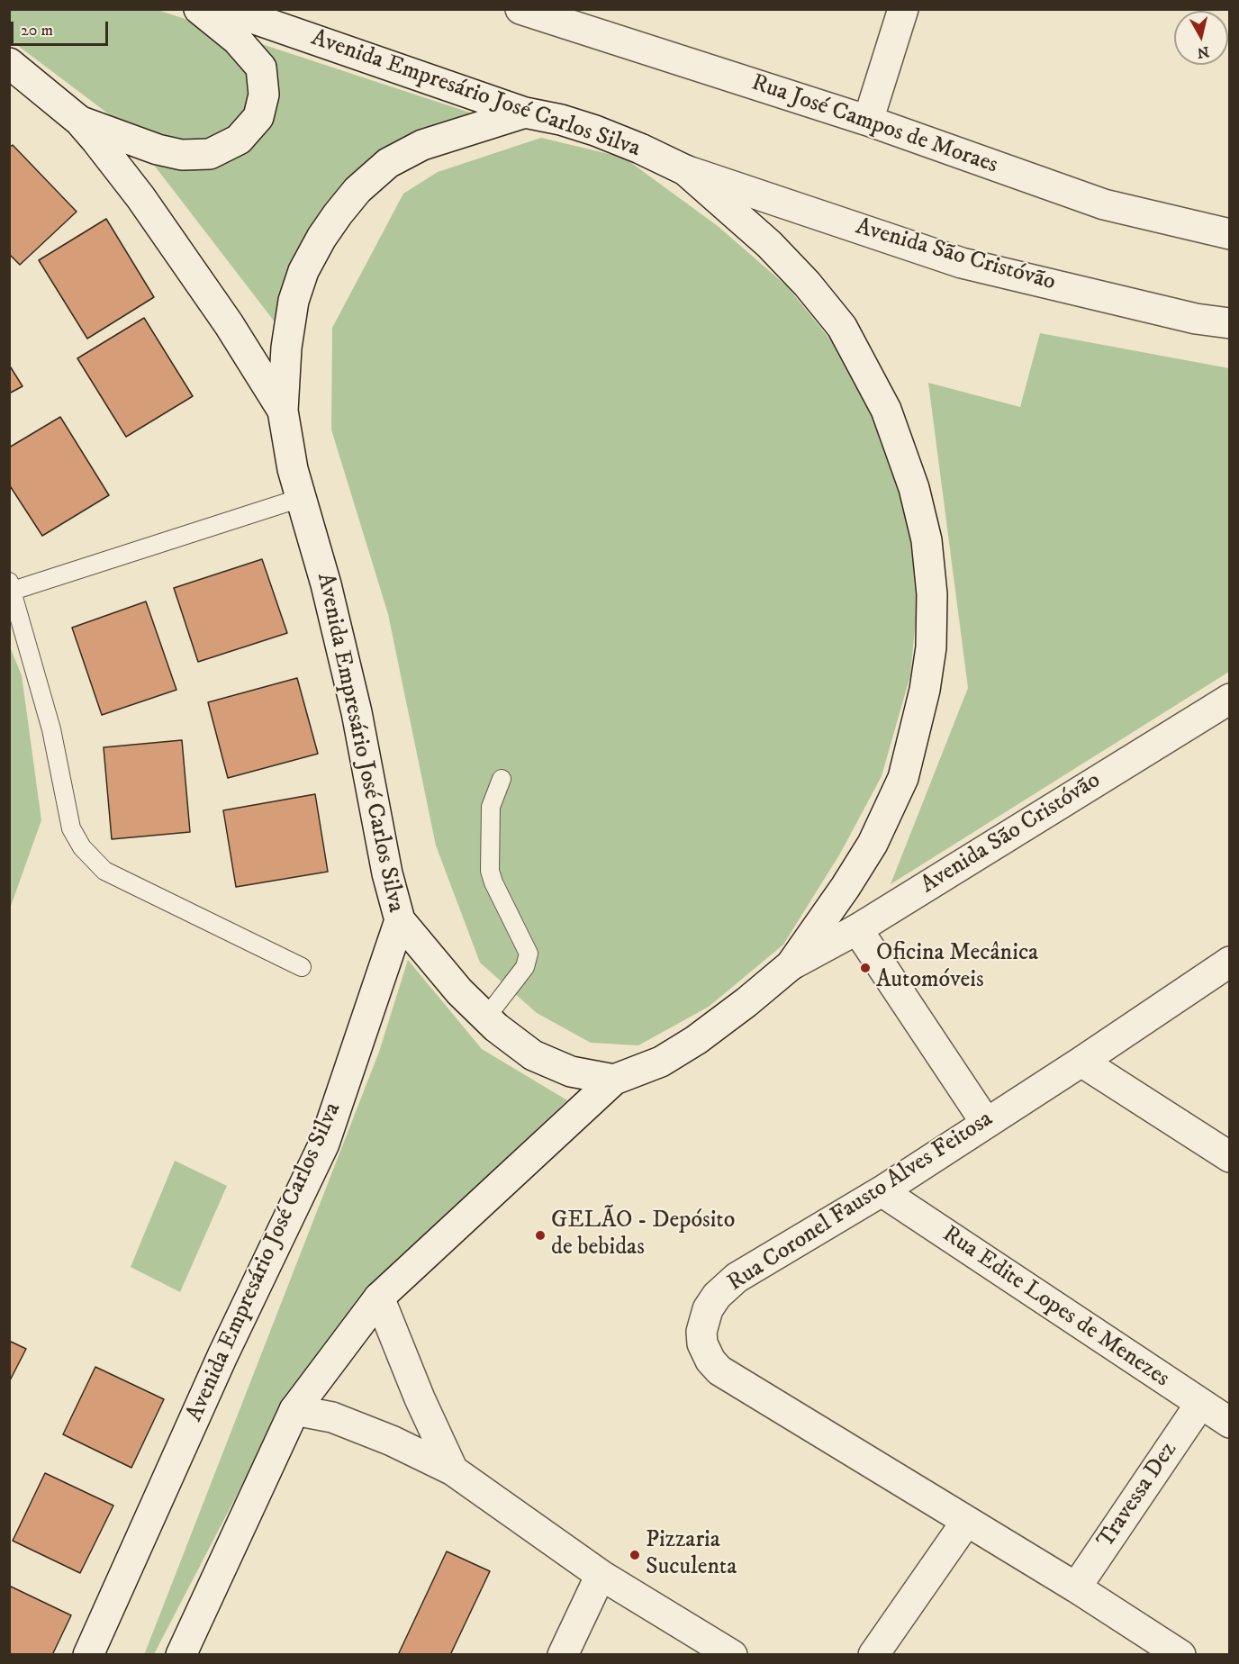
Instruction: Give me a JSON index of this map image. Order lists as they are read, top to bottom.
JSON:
{
  "streets": {
    "street": [
      "Avenida Empresário José Carlos Silva",
      "Rua José Campos de Moraes",
      "Avenida São Cristóvão",
      "Rua Coronel Fausto Alves Feitosa",
      "Rua Edite Lopes de Menezes",
      "Travessa Dez"
    ]
  },
  "crossings": [
    ["Avenida Empresário José Carlos Silva", "Avenida São Cristóvão"],
    ["Rua Coronel Fausto Alves Feitosa", "Rua Edite Lopes de Menezes"],
    ["Rua Coronel Fausto Alves Feitosa", "Travessa Dez"],
    ["Rua Edite Lopes de Menezes", "Travessa Dez"]
  ],
  "places": ["Oficina Mecânica Automóveis", "GELÃO - Depósito de bebidas", "Pizzaria Suculenta"],
  "scale_bar": "20 m",
  "north": "bottom"
}
